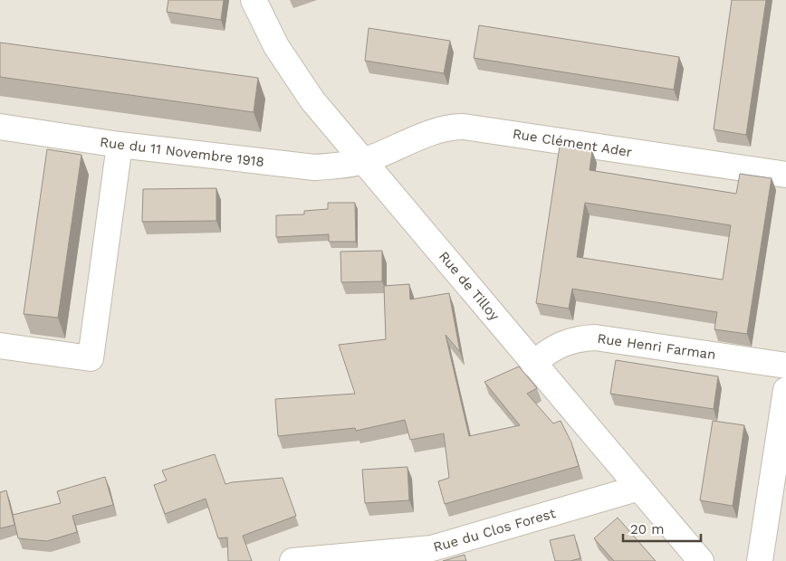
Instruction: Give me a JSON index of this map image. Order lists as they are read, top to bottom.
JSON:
{
  "streets": {
    "street": [
      "Rue Clément Ader",
      "Rue du 11 Novembre 1918",
      "Rue de Tilloy",
      "Rue Henri Farman",
      "Rue du Clos Forest"
    ]
  },
  "crossings": [
    ["Rue Clément Ader", "Rue du 11 Novembre 1918"],
    ["Rue Clément Ader", "Rue de Tilloy"],
    ["Rue du 11 Novembre 1918", "Rue de Tilloy"],
    ["Rue de Tilloy", "Rue Henri Farman"],
    ["Rue de Tilloy", "Rue du Clos Forest"]
  ],
  "scale_bar": "20 m"
}
